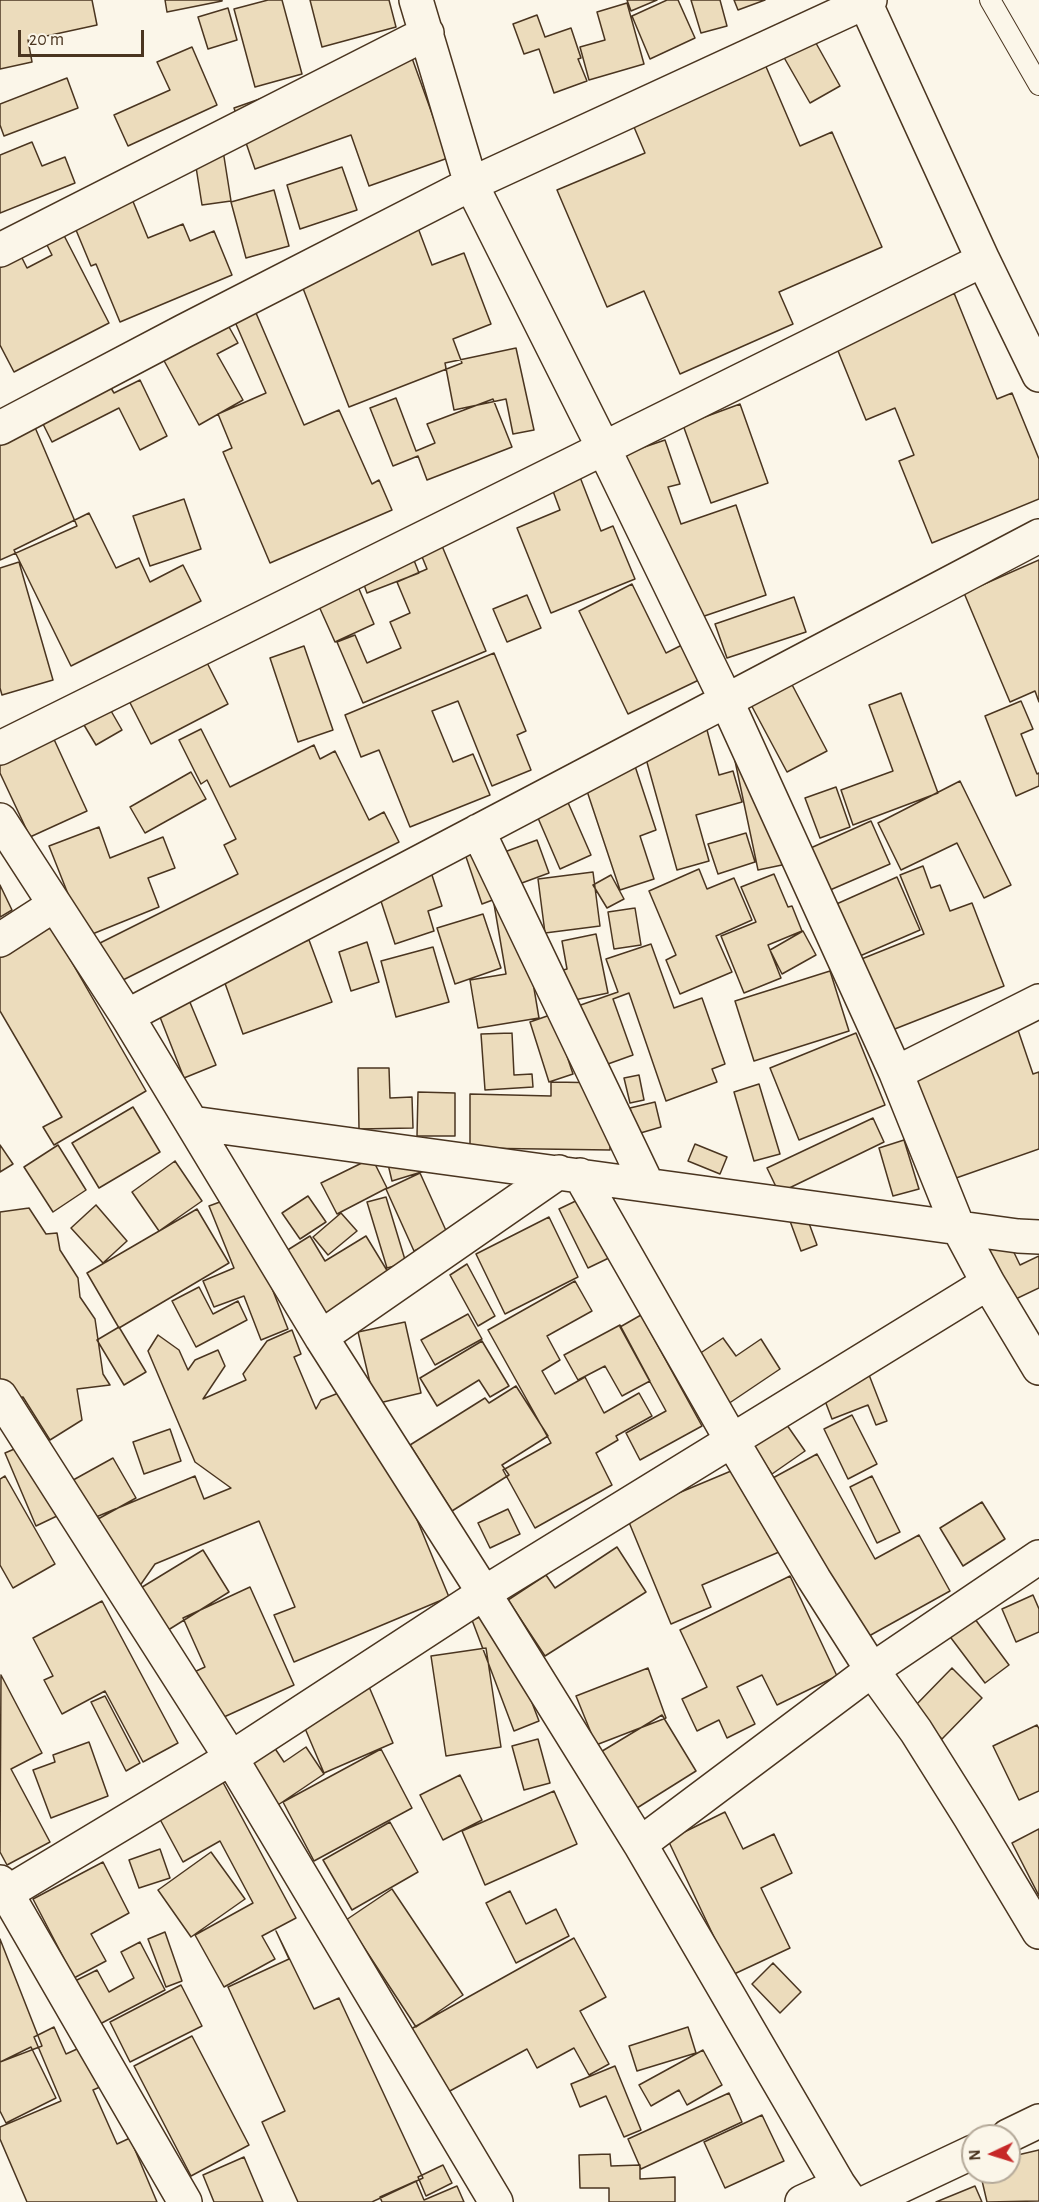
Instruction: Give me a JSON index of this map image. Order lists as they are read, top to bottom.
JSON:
{
  "scale_bar": "20 m",
  "north": "left"
}
